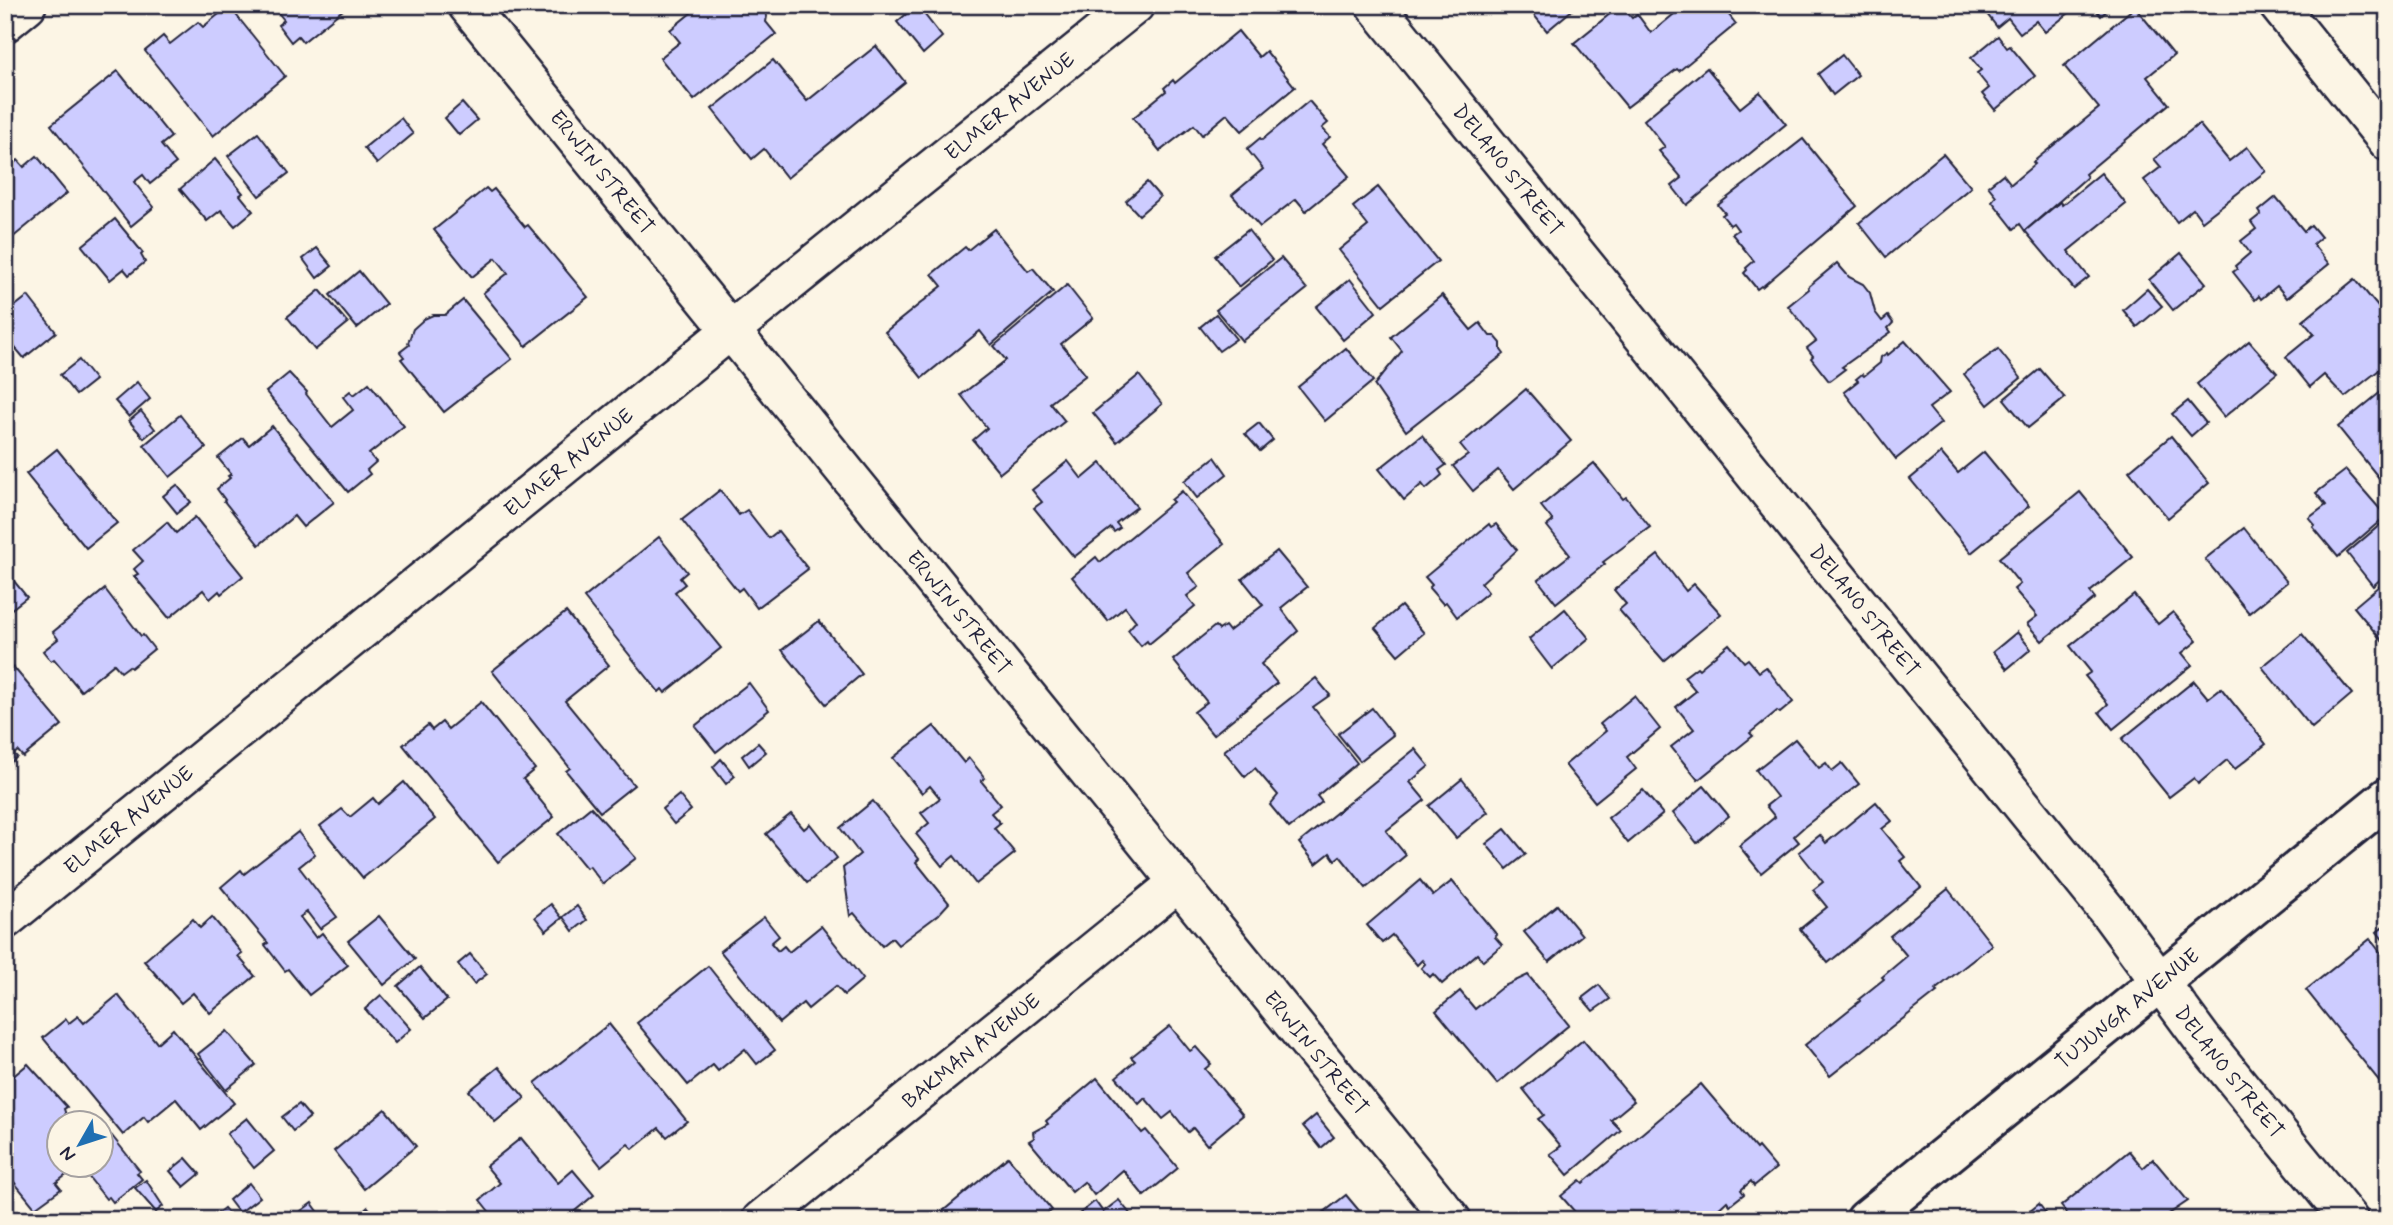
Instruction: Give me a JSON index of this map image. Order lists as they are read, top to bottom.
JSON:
{
  "streets": {
    "street": [
      "ELMER AVENUE",
      "DELANO STREET",
      "ERWIN STREET",
      "TUJUNGA AVENUE",
      "BAKMAN AVENUE"
    ]
  },
  "crossings": [
    ["ELMER AVENUE", "ERWIN STREET"],
    ["DELANO STREET", "TUJUNGA AVENUE"],
    ["ERWIN STREET", "BAKMAN AVENUE"]
  ],
  "north": "bottom left"
}
